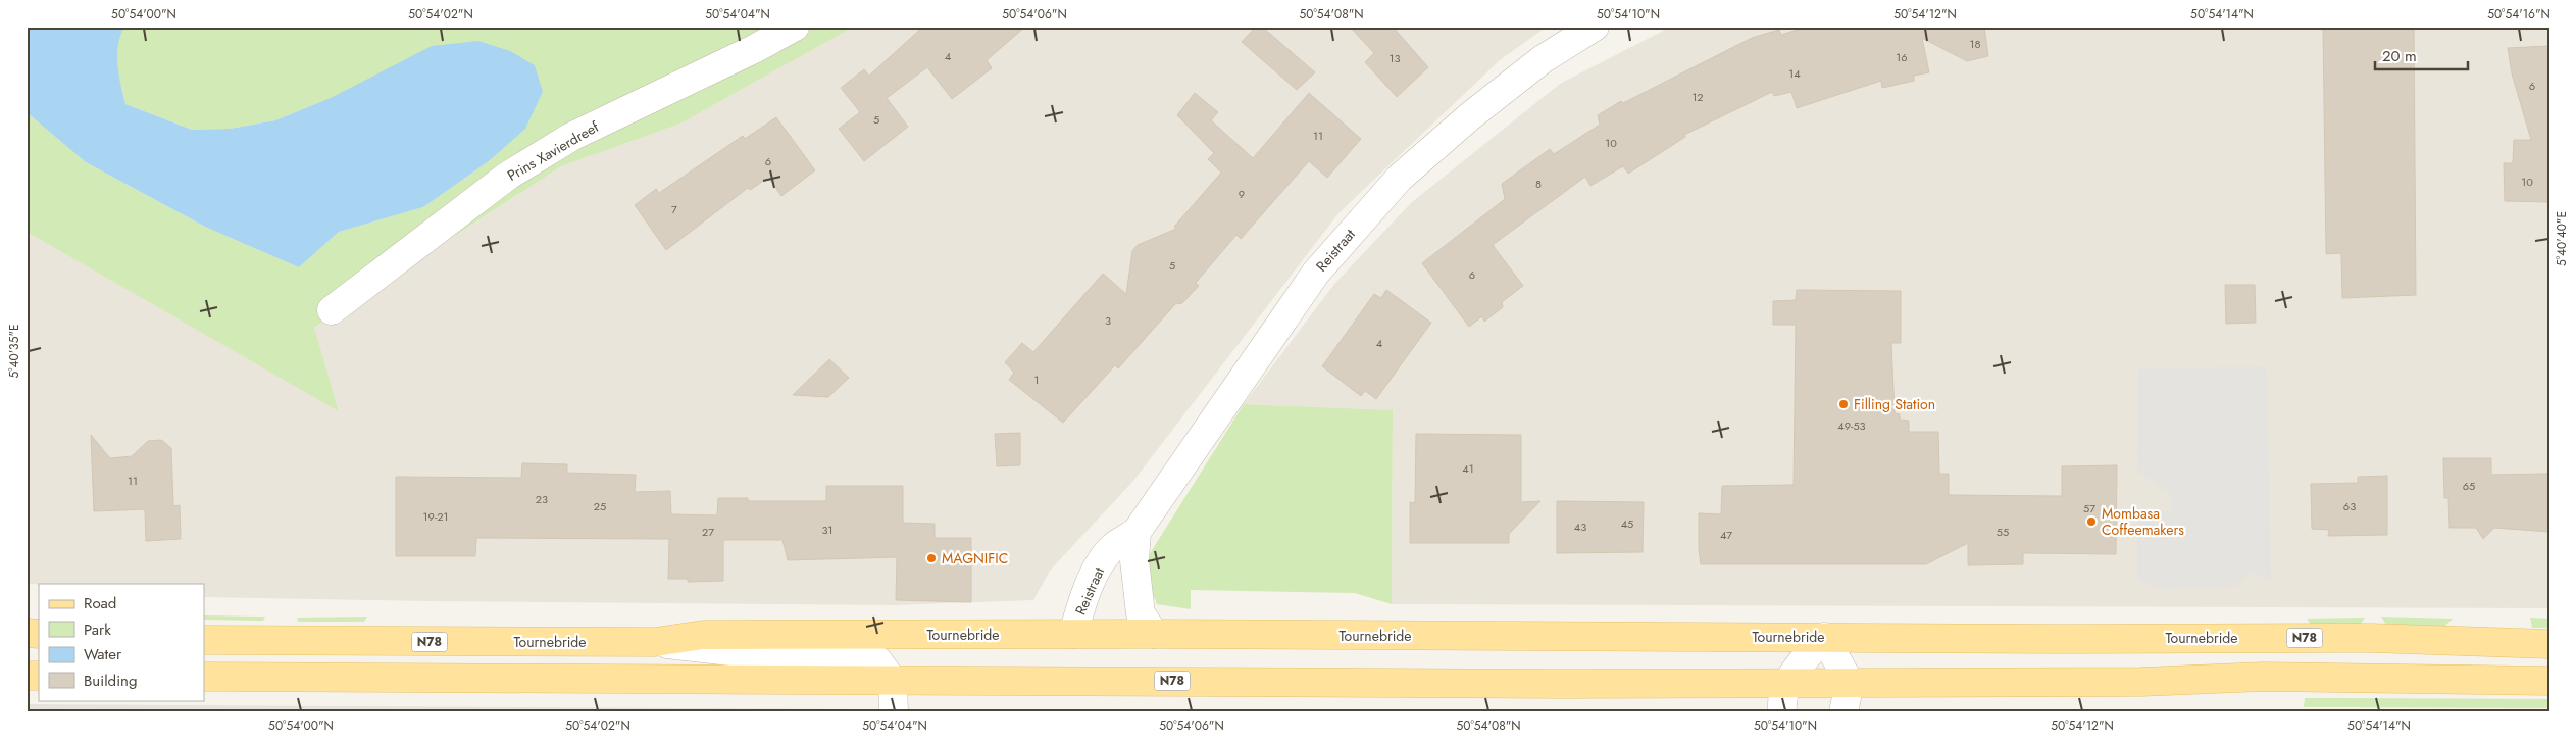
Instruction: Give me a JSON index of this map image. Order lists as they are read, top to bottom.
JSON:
{
  "streets": {
    "main road": ["Tournebride", "N78"],
    "street": ["Prins Xavierdreef", "Reistraat"]
  },
  "crossings": [
    ["Reistraat", "Tournebride"]
  ],
  "places": ["Filling Station", "Mombasa Coffeemakers", "MAGNIFIC"],
  "house_numbers": [
    "18",
    "4",
    "16",
    "13",
    "14",
    "6",
    "12",
    "5",
    "11",
    "10",
    "6",
    "10",
    "8",
    "9",
    "7",
    "5",
    "6",
    "3",
    "4",
    "1",
    "49-53",
    "41",
    "11",
    "65",
    "23",
    "25",
    "63",
    "57",
    "19-21",
    "45",
    "43",
    "31",
    "27",
    "55",
    "47"
  ],
  "legend": [
    "Road",
    "Park",
    "Water",
    "Building"
  ],
  "scale_bar": "20 m",
  "coordinates": [
    "50°54'00\"N",
    "50°54'02\"N",
    "50°54'04\"N",
    "50°54'06\"N",
    "50°54'08\"N",
    "50°54'10\"N",
    "50°54'12\"N",
    "50°54'14\"N",
    "50°54'16\"N",
    "5°40'40\"E",
    "5°40'35\"E"
  ]
}
